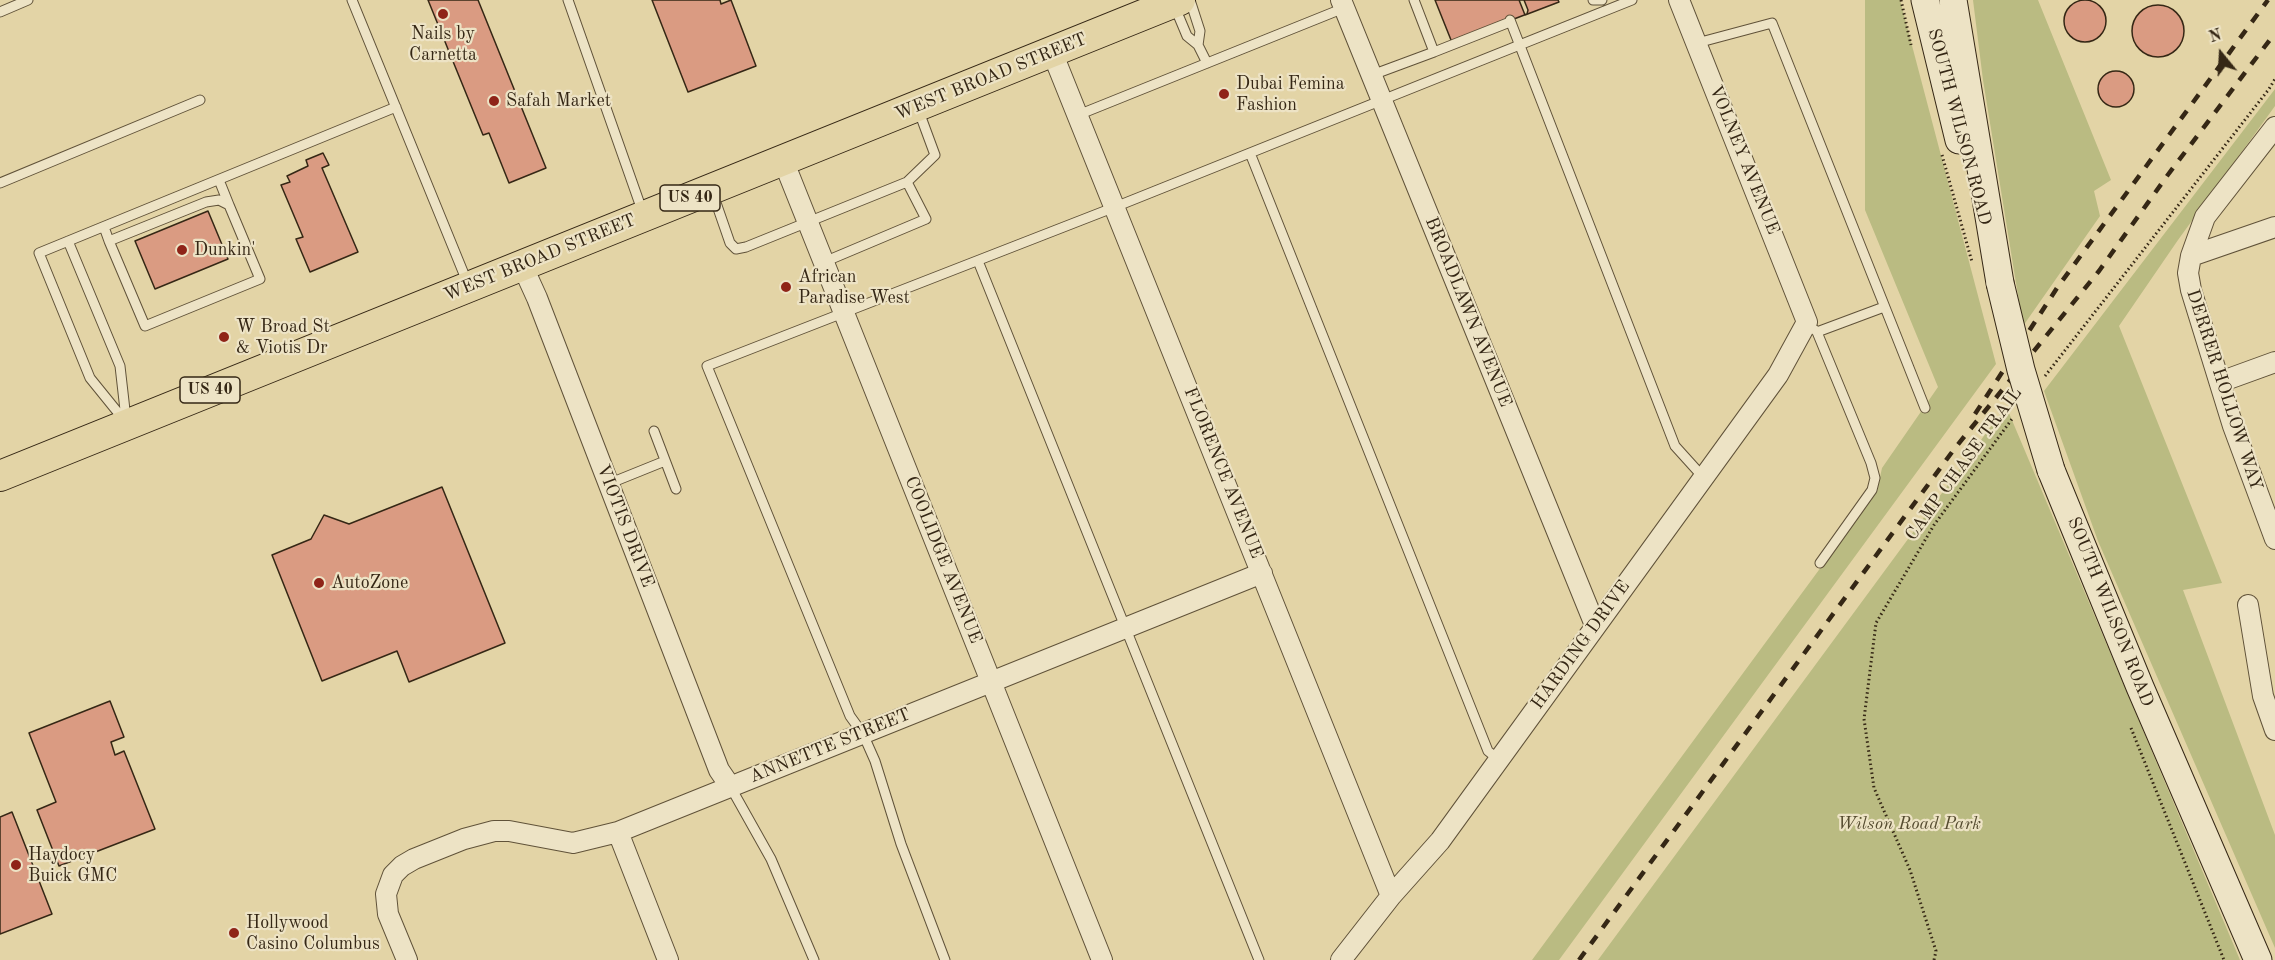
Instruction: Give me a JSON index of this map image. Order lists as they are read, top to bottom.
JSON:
{
  "streets": {
    "main road": ["WEST BROAD STREET", "SOUTH WILSON ROAD", "US 40"],
    "street": [
      "VOLNEY AVENUE",
      "BROADLAWN AVENUE",
      "DERRER HOLLOW WAY",
      "FLORENCE AVENUE",
      "VIOTIS DRIVE",
      "COOLIDGE AVENUE",
      "HARDING DRIVE",
      "ANNETTE STREET"
    ],
    "path": ["CAMP CHASE TRAIL"]
  },
  "crossings": [
    ["WEST BROAD STREET", "FLORENCE AVENUE"],
    ["WEST BROAD STREET", "VIOTIS DRIVE"],
    ["WEST BROAD STREET", "COOLIDGE AVENUE"],
    ["VOLNEY AVENUE", "HARDING DRIVE"],
    ["BROADLAWN AVENUE", "HARDING DRIVE"],
    ["FLORENCE AVENUE", "HARDING DRIVE"],
    ["FLORENCE AVENUE", "ANNETTE STREET"],
    ["VIOTIS DRIVE", "ANNETTE STREET"],
    ["COOLIDGE AVENUE", "ANNETTE STREET"]
  ],
  "parks": ["Wilson Road Park"],
  "places": [
    "Nails by Carnetta",
    "Dubai Femina Fashion",
    "Safah Market",
    "Dunkin'",
    "African Paradise West",
    "W Broad St & Viotis Dr",
    "AutoZone",
    "Haydocy Buick GMC",
    "Hollywood Casino Columbus"
  ],
  "north": "top"
}
